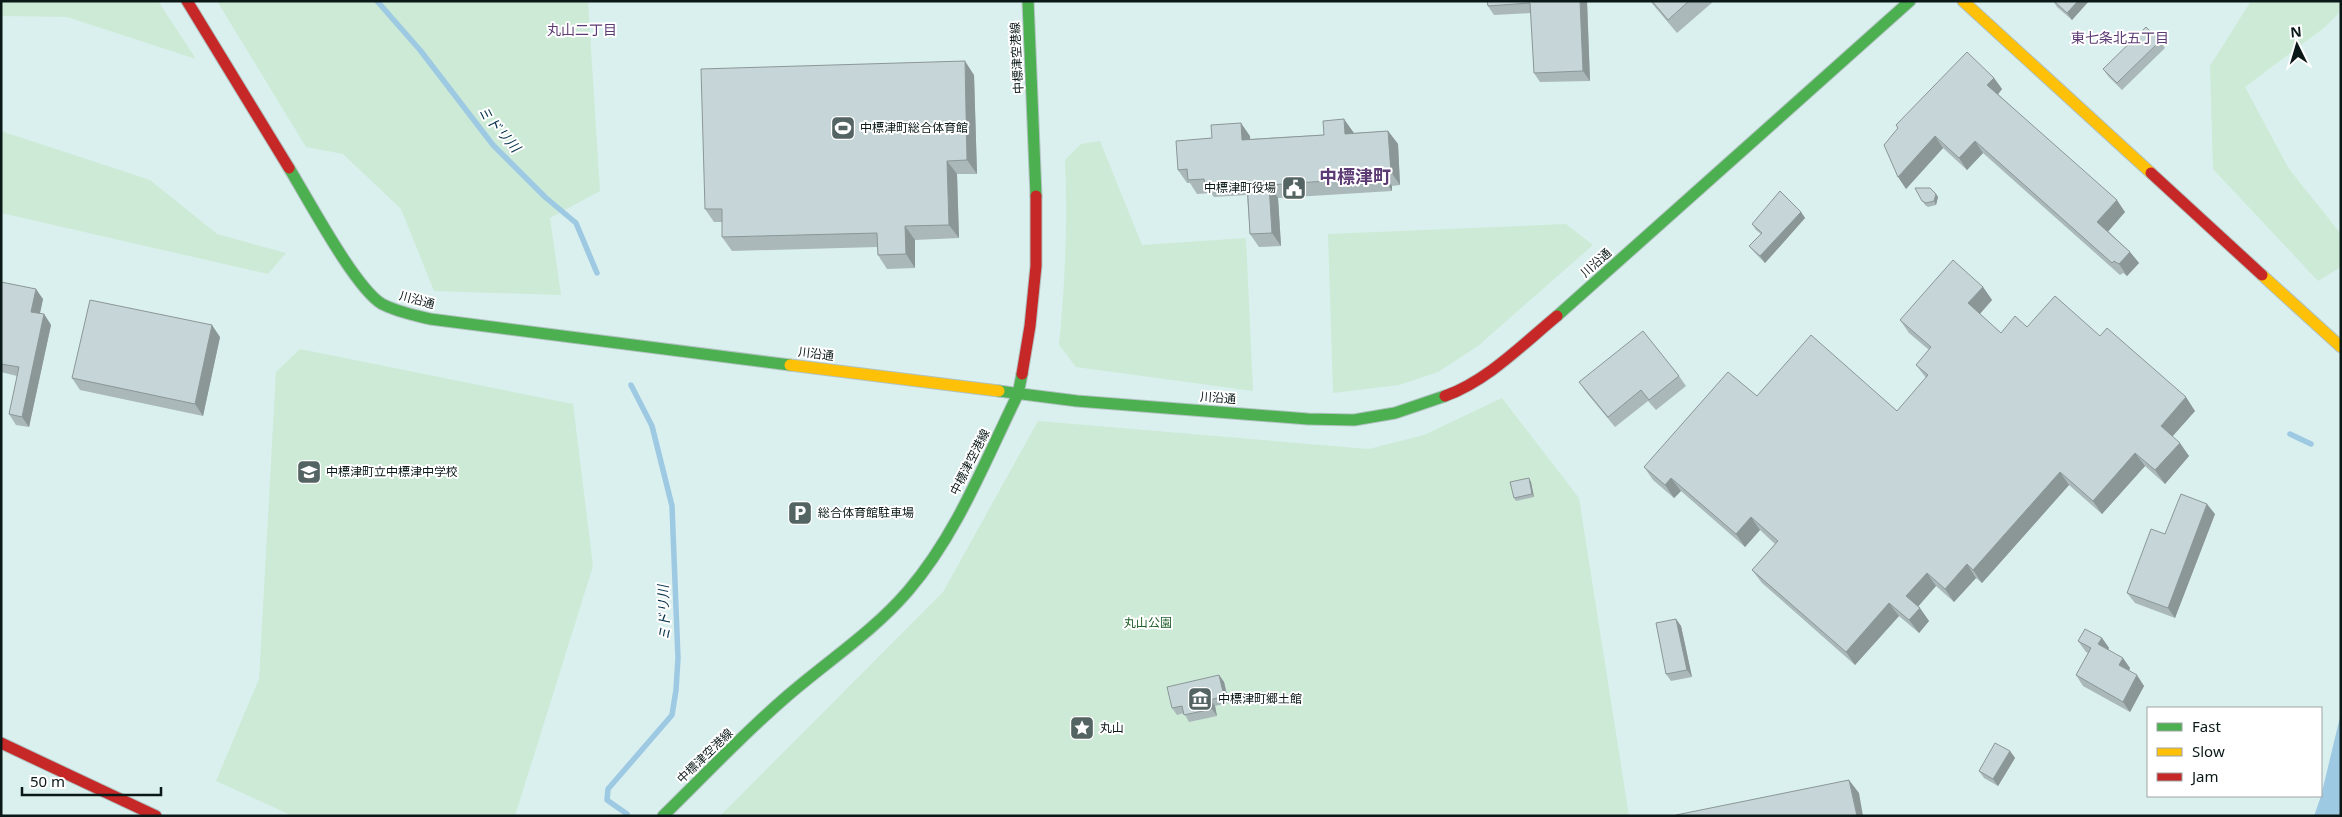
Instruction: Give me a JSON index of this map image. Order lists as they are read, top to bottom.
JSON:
{
  "streets": {
    "street": ["中標津空港線", "川沿通"]
  },
  "crossings": [
    ["中標津空港線", "川沿通"]
  ],
  "districts": ["丸山二丁目", "東七条北五丁目", "中標津町"],
  "water": ["ミドリ川"],
  "parks": ["丸山公園"],
  "places": {
    "sports": ["中標津町総合体育館"],
    "public building": ["中標津町役場"],
    "school or university": ["中標津町立中標津中学校"],
    "parking": ["総合体育館駐車場"],
    "museum": ["中標津町郷土館"],
    "place": ["丸山"]
  },
  "legend": ["Fast", "Slow", "Jam"],
  "scale_bar": "50 m",
  "north": "top"
}
